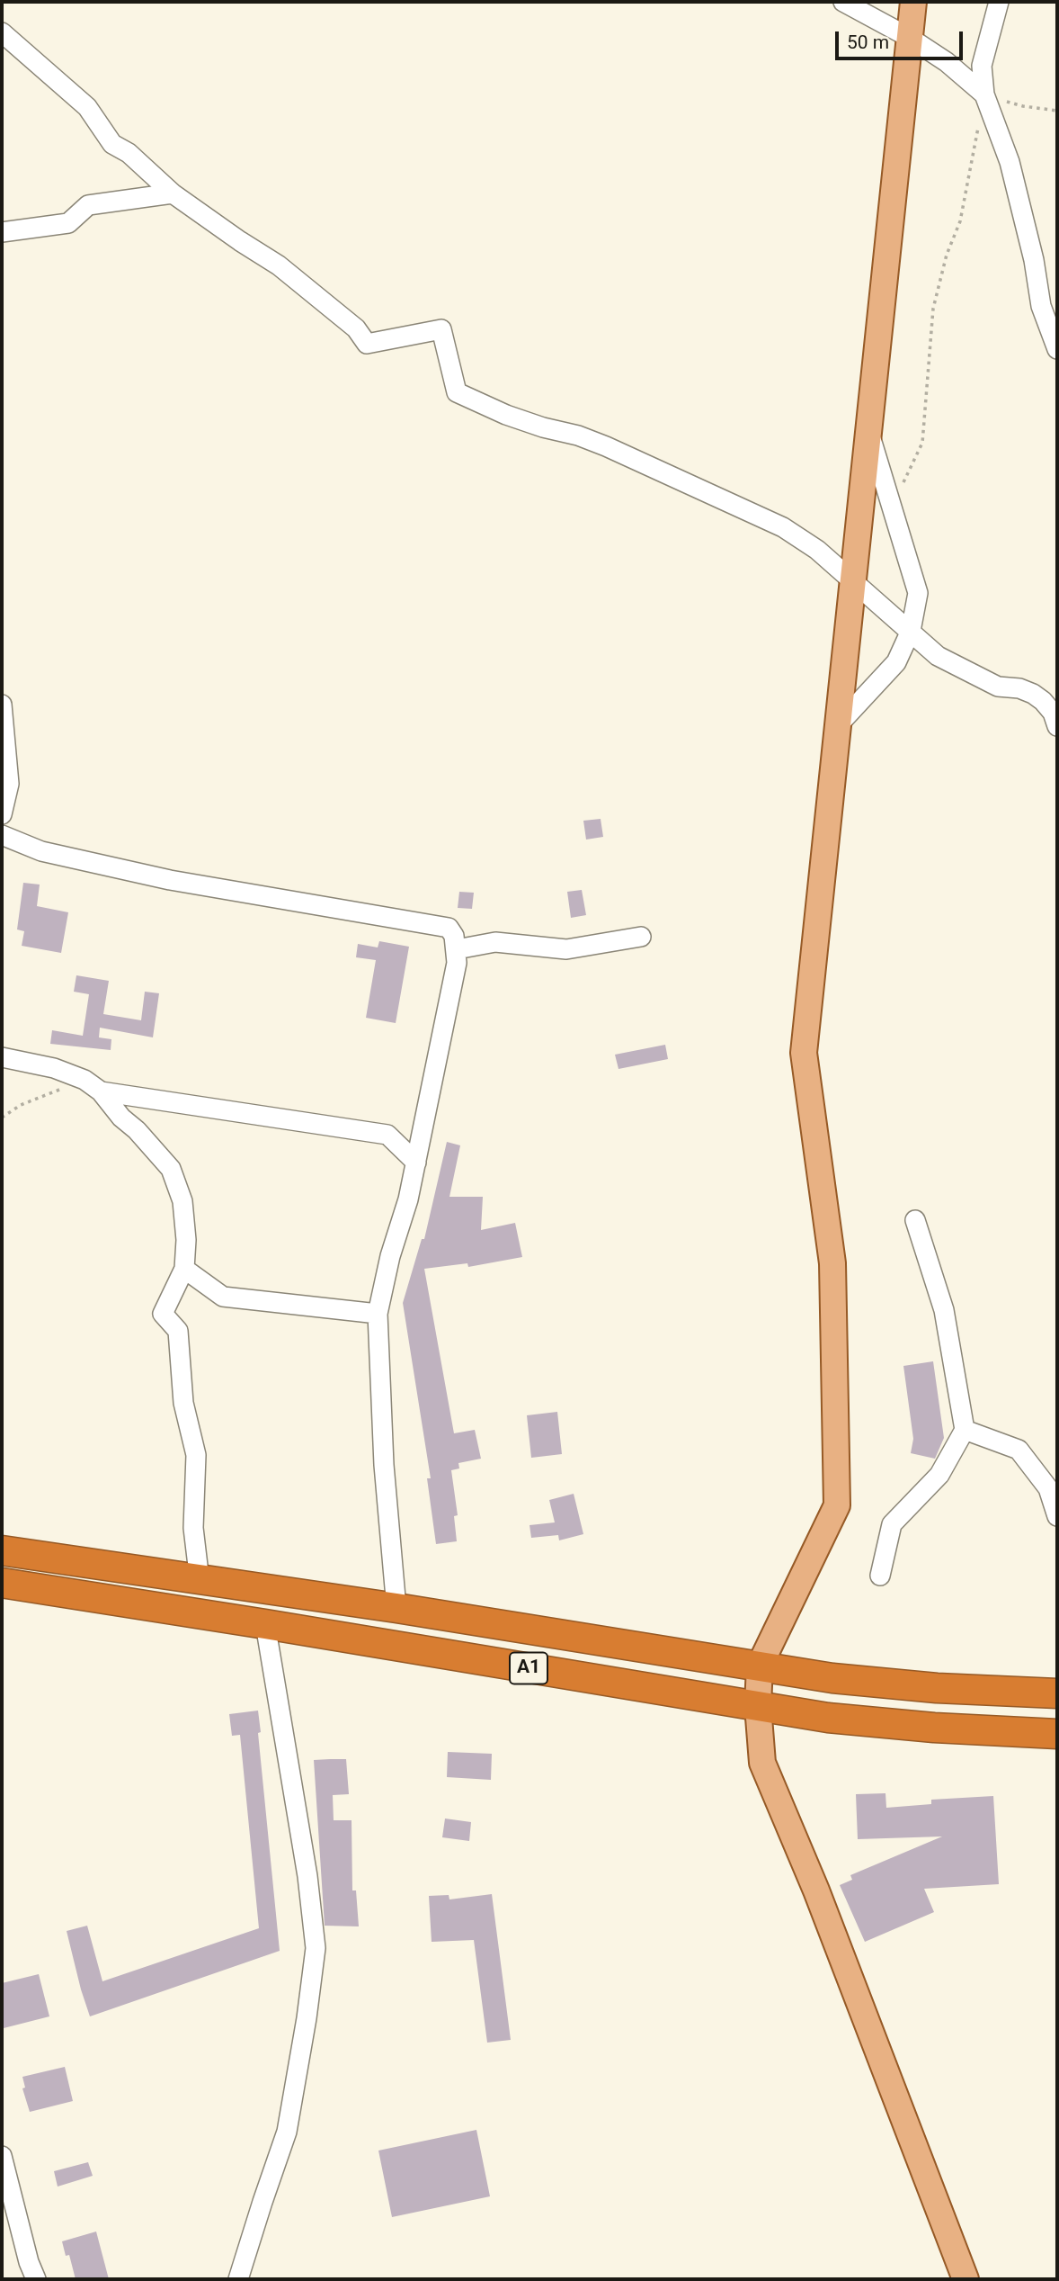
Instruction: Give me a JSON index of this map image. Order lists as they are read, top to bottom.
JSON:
{
  "streets": {
    "highway": ["A1"]
  },
  "scale_bar": "50 m"
}
